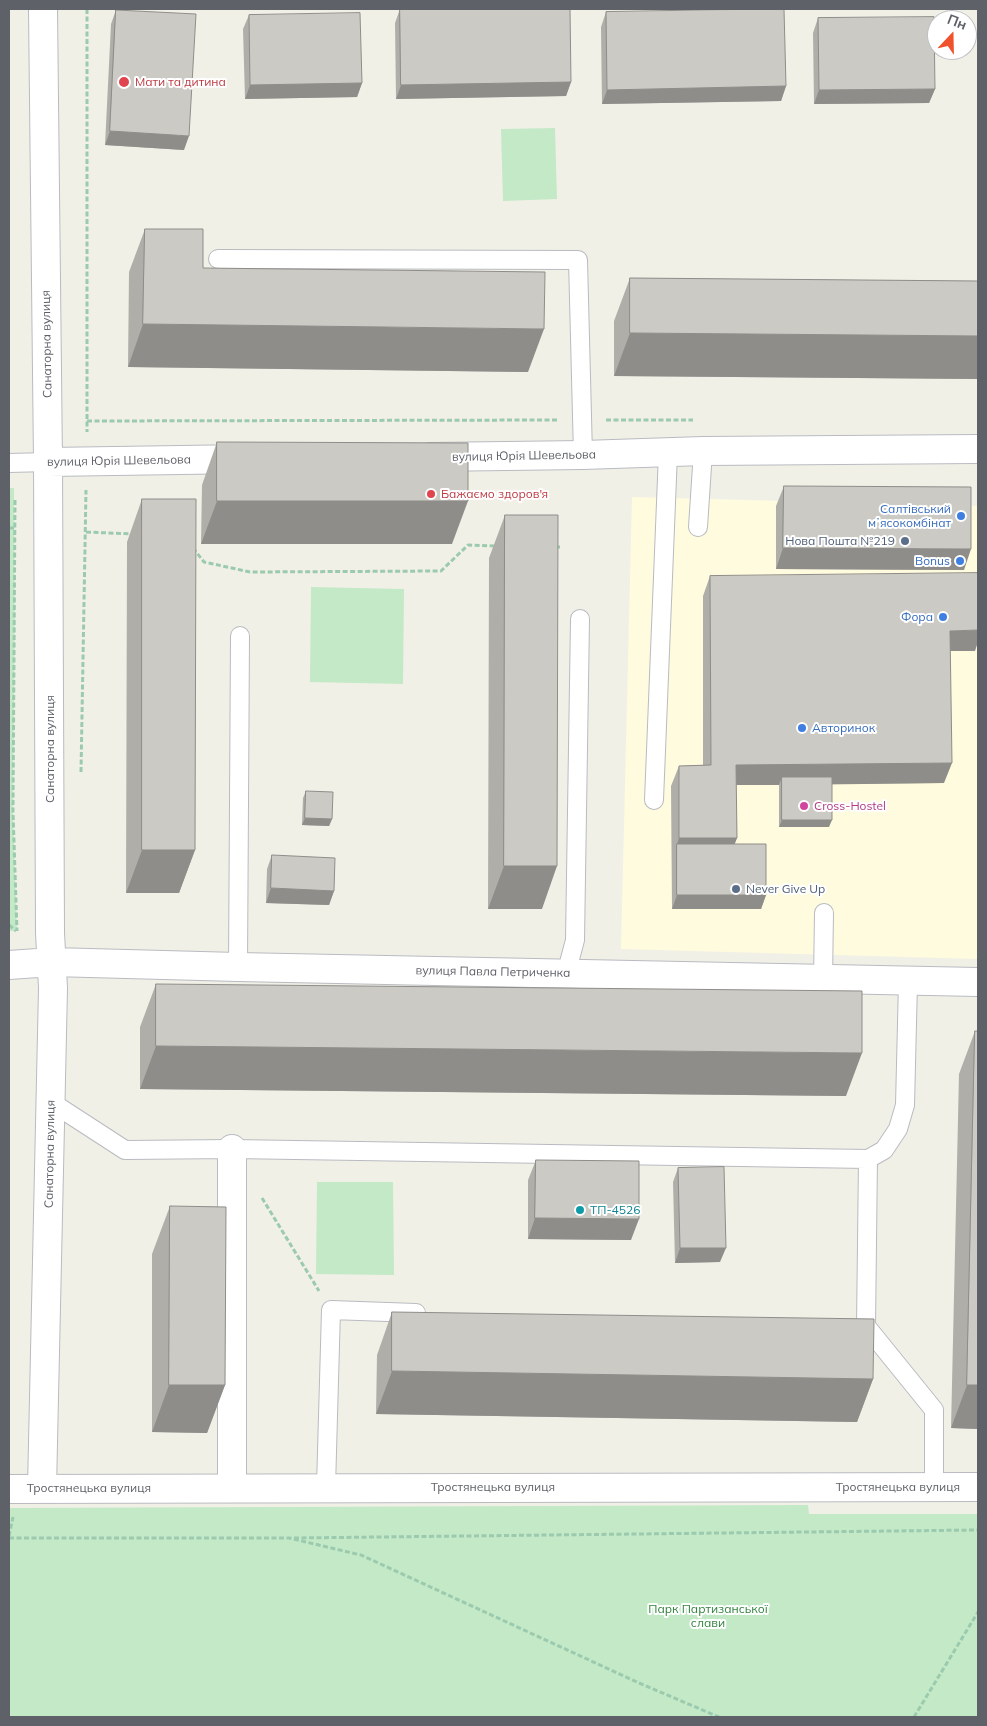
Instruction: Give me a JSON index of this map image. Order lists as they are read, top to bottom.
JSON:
{
  "streets": {
    "street": [
      "Санаторна вулиця",
      "вулиця Юрія Шевельова",
      "вулиця Павла Петриченка",
      "Тростянецька вулиця"
    ]
  },
  "crossings": [
    ["Санаторна вулиця", "вулиця Юрія Шевельова"],
    ["Санаторна вулиця", "вулиця Павла Петриченка"],
    ["Санаторна вулиця", "Тростянецька вулиця"]
  ],
  "parks": ["Парк Партизанської слави"],
  "places": [
    "Мати та дитина",
    "Бажаємо здоров'я",
    "Салтівський мʼясокомбінат",
    "Нова Пошта №219",
    "Bonus",
    "Фора",
    "Авторинок",
    "Cross-Hostel",
    "Never Give Up",
    "ТП-4526"
  ],
  "north": "top"
}
